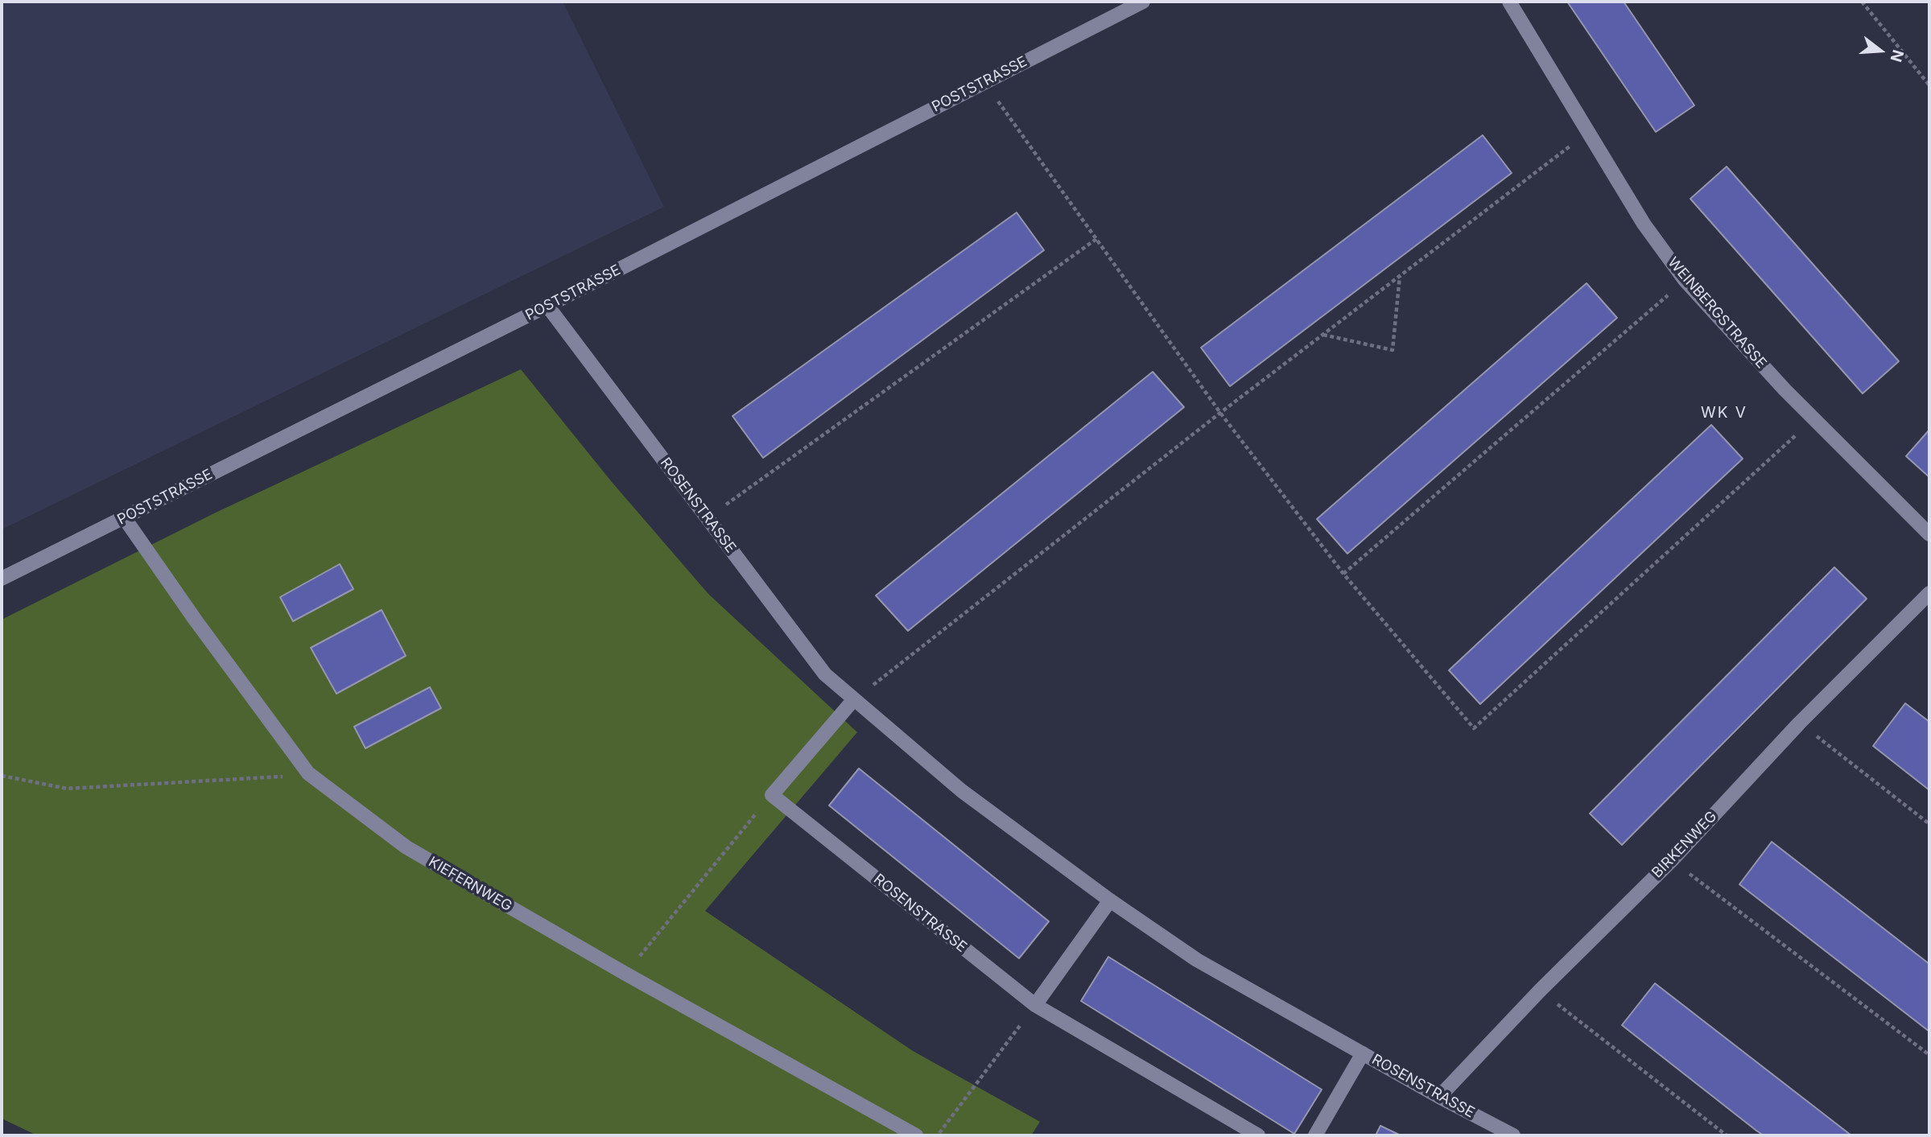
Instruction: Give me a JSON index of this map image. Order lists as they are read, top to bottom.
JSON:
{
  "streets": {
    "street": [
      "POSTSTRASSE",
      "WEINBERGSTRASSE",
      "ROSENSTRASSE",
      "BIRKENWEG",
      "KIEFERNWEG"
    ]
  },
  "crossings": [
    ["POSTSTRASSE", "ROSENSTRASSE"],
    ["POSTSTRASSE", "KIEFERNWEG"],
    ["ROSENSTRASSE", "BIRKENWEG"]
  ],
  "districts": ["WK V"],
  "north": "right"
}
